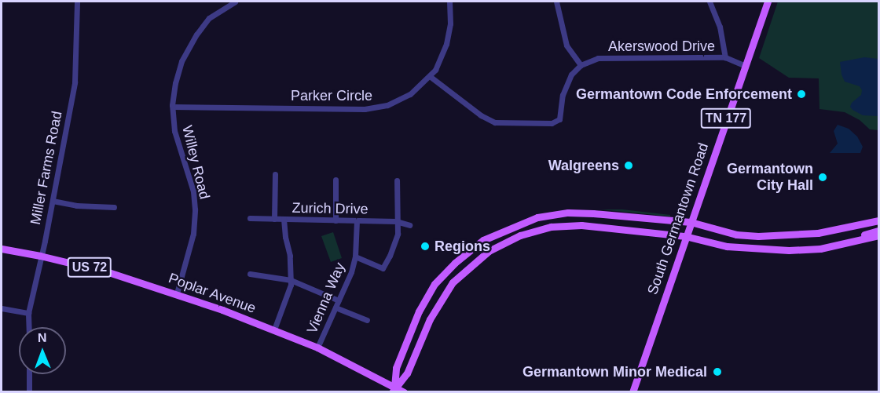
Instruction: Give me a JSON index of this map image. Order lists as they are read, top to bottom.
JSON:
{
  "streets": {
    "main road": [
      "TN 177",
      "South Germantown Road",
      "US 72",
      "Poplar Avenue"
    ],
    "street": [
      "Akerswood Drive",
      "Parker Circle",
      "Willey Road",
      "Miller Farms Road",
      "Zurich Drive",
      "Vienna Way"
    ]
  },
  "crossings": [
    ["Akerswood Drive", "South Germantown Road"],
    ["Parker Circle", "Willey Road"],
    ["Willey Road", "Poplar Avenue"],
    ["Miller Farms Road", "Poplar Avenue"],
    ["Zurich Drive", "Vienna Way"],
    ["Poplar Avenue", "Vienna Way"]
  ],
  "places": [
    "Germantown Code Enforcement",
    "Walgreens",
    "Germantown City Hall",
    "Regions",
    "Germantown Minor Medical"
  ],
  "north": "top"
}
